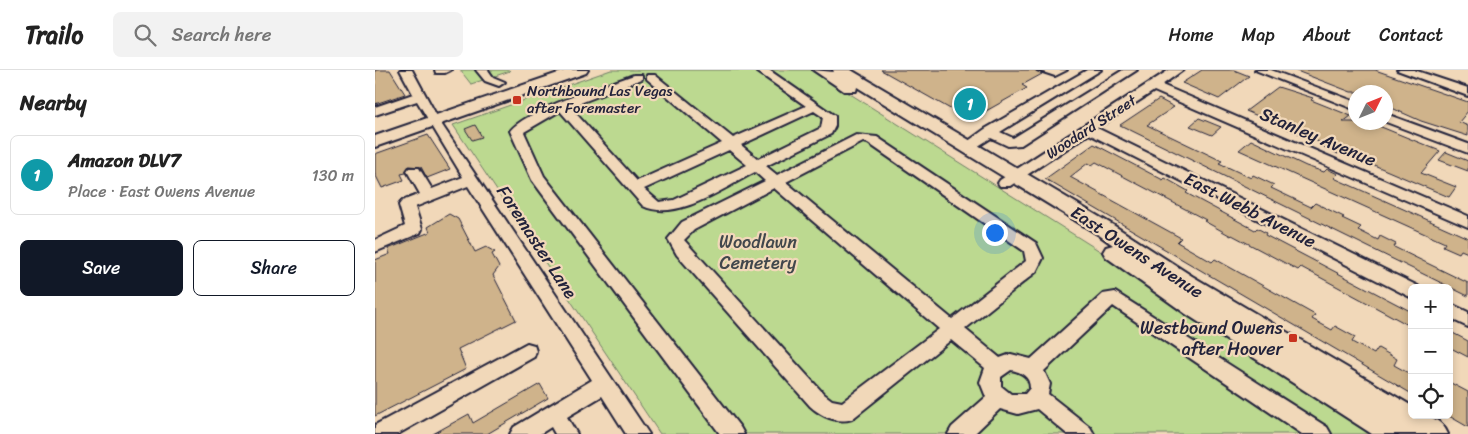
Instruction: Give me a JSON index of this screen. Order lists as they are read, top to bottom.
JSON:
{
  "streets": {
    "main road": ["East Owens Avenue"],
    "street": [
      "Woodard Street",
      "Stanley Avenue",
      "East Webb Avenue",
      "Foremaster Lane"
    ]
  },
  "crossings": [
    ["Woodard Street", "Stanley Avenue"],
    ["Woodard Street", "East Webb Avenue"],
    ["Woodard Street", "East Owens Avenue"]
  ],
  "parks": ["Woodlawn Cemetery"],
  "places": {
    "transit": ["Northbound Las Vegas after Foremaster", "Westbound Owens after Hoover"]
  },
  "north": "top right",
  "page": {
    "header": "Trailo",
    "search": "Search here",
    "nav": [
      "Home",
      "Map",
      "About",
      "Contact"
    ],
    "heading": "Nearby",
    "pins": "1",
    "list": [
      {
        "mark": "1",
        "name": "Amazon DLV7",
        "note": "Place · East Owens Avenue",
        "value": "130 m"
      }
    ],
    "buttons": ["Save", "Share"],
    "map_buttons": ["+", "−"]
  }
}
